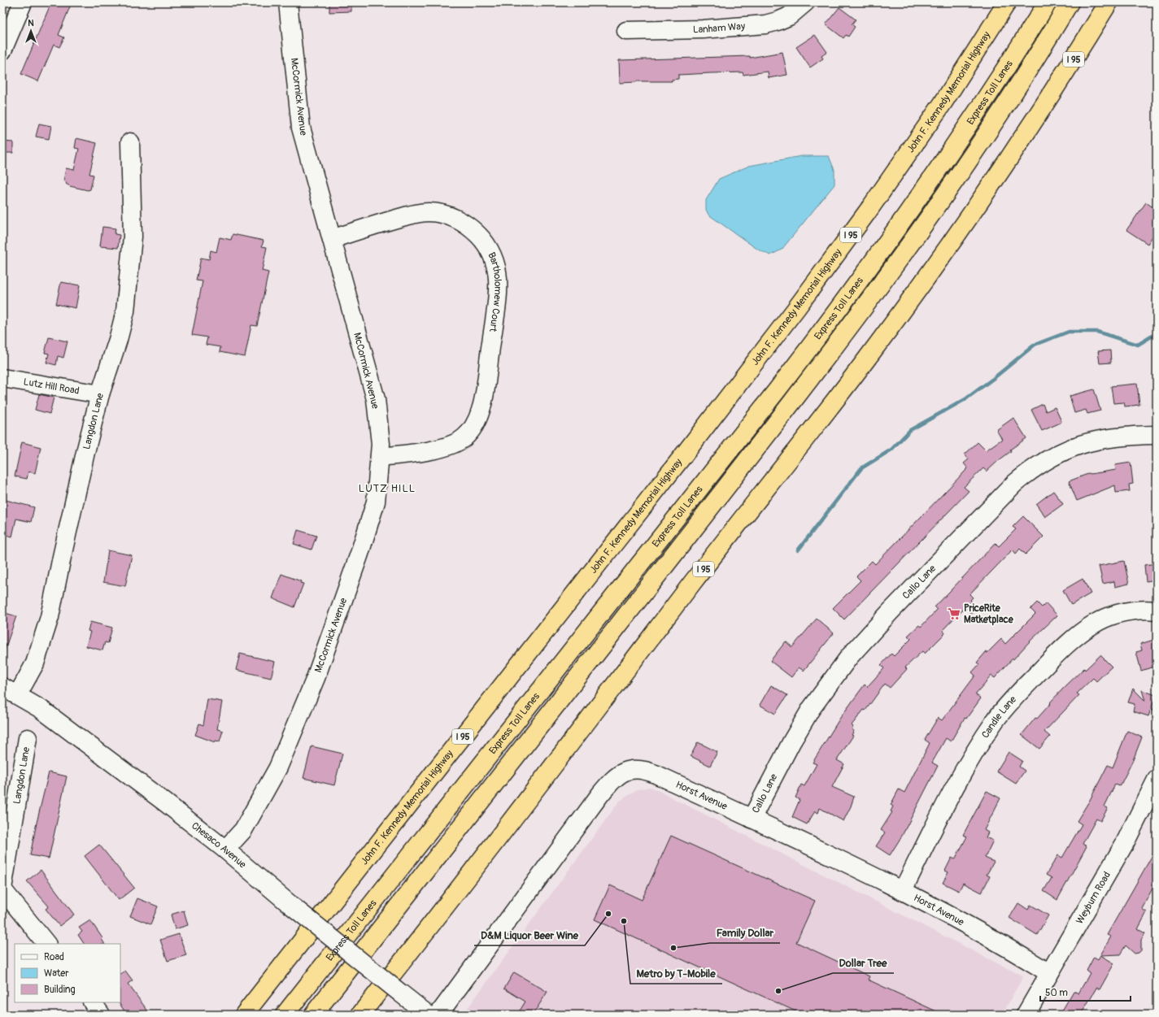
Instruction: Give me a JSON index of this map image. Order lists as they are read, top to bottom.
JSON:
{
  "streets": {
    "highway": ["I 95", "John F. Kennedy Memorial Highway", "Express Toll Lanes"],
    "street": [
      "Lanham Way",
      "McCormick Avenue",
      "Bartholomew Court",
      "Lutz Hill Road",
      "Langdon Lane",
      "Callo Lane",
      "Candle Lane",
      "Horst Avenue",
      "Chesaco Avenue",
      "Weyburn Road"
    ]
  },
  "crossings": [
    ["McCormick Avenue", "Bartholomew Court"],
    ["McCormick Avenue", "Chesaco Avenue"],
    ["Lutz Hill Road", "Langdon Lane"],
    ["Langdon Lane", "Chesaco Avenue"],
    ["Callo Lane", "Horst Avenue"],
    ["Candle Lane", "Horst Avenue"],
    ["Horst Avenue", "Weyburn Road"]
  ],
  "districts": ["LUTZ HILL"],
  "places": {
    "supermarket": ["PriceRite Matketplace"],
    "other": [
      "D&M Liquor Beer Wine",
      "Metro by T-Mobile",
      "Family Dollar",
      "Dollar Tree"
    ]
  },
  "legend": ["Road", "Water", "Building"],
  "scale_bar": "50 m",
  "north": "top"
}
